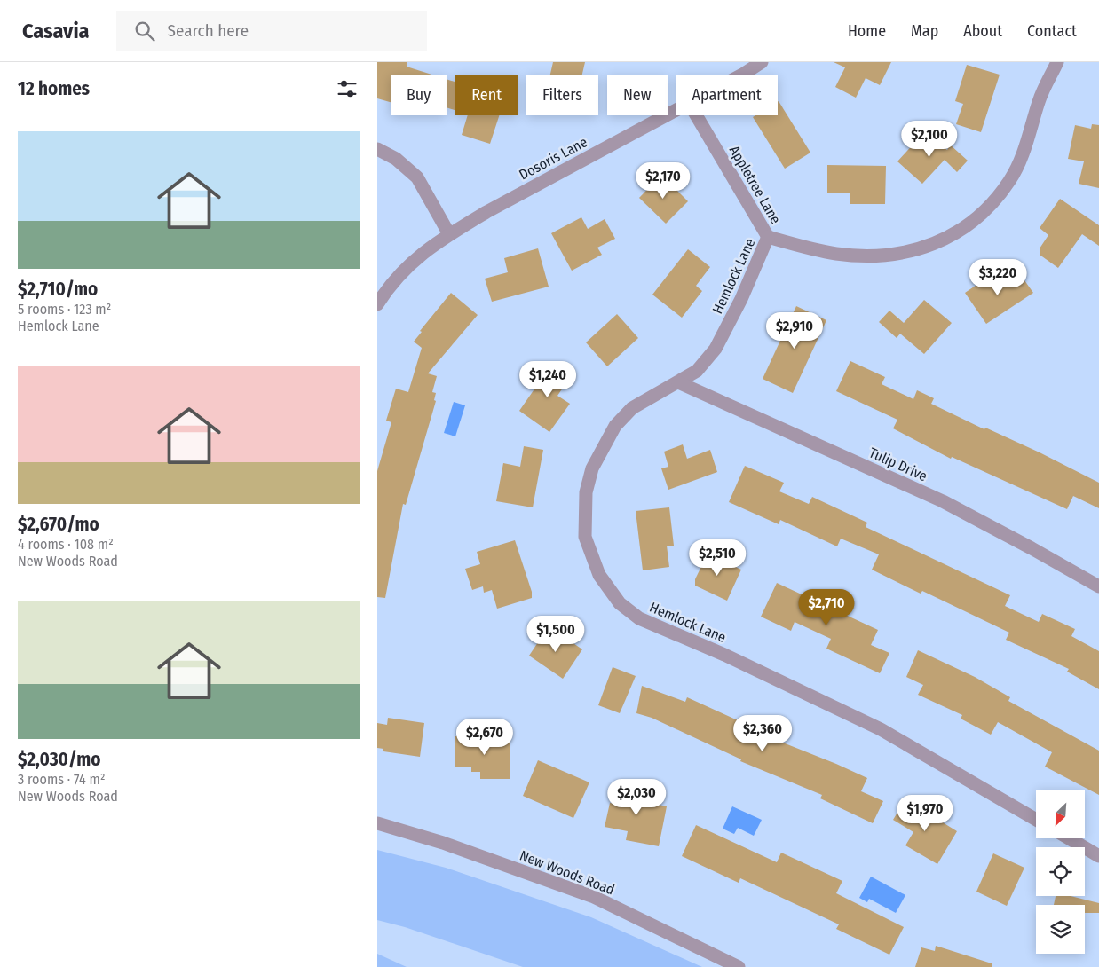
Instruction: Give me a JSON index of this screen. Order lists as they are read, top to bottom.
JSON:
{
  "streets": {
    "street": [
      "Dosoris Lane",
      "Appletree Lane",
      "Hemlock Lane",
      "Tulip Drive",
      "New Woods Road"
    ]
  },
  "crossings": [
    ["Appletree Lane", "Hemlock Lane"],
    ["Hemlock Lane", "Tulip Drive"]
  ],
  "north": "bottom left",
  "page": {
    "header": "Casavia",
    "search": "Search here",
    "nav": [
      "Home",
      "Map",
      "About",
      "Contact"
    ],
    "heading": "12 homes",
    "chip": [
      "Buy",
      "Rent",
      "Filters",
      "New",
      "Apartment"
    ],
    "list": [
      {
        "name": "$2,710/mo",
        "note": "5 rooms · 123 m² · Hemlock Lane"
      },
      {
        "name": "$2,670/mo",
        "note": "4 rooms · 108 m² · New Woods Road"
      },
      {
        "name": "$2,030/mo",
        "note": "3 rooms · 74 m² · New Woods Road"
      }
    ],
    "price": [
      "$2,100",
      "$2,170",
      "$3,220",
      "$2,910",
      "$1,240",
      "$2,510",
      "$2,710",
      "$1,500",
      "$2,360",
      "$2,670",
      "$2,030",
      "$1,970"
    ]
  }
}
